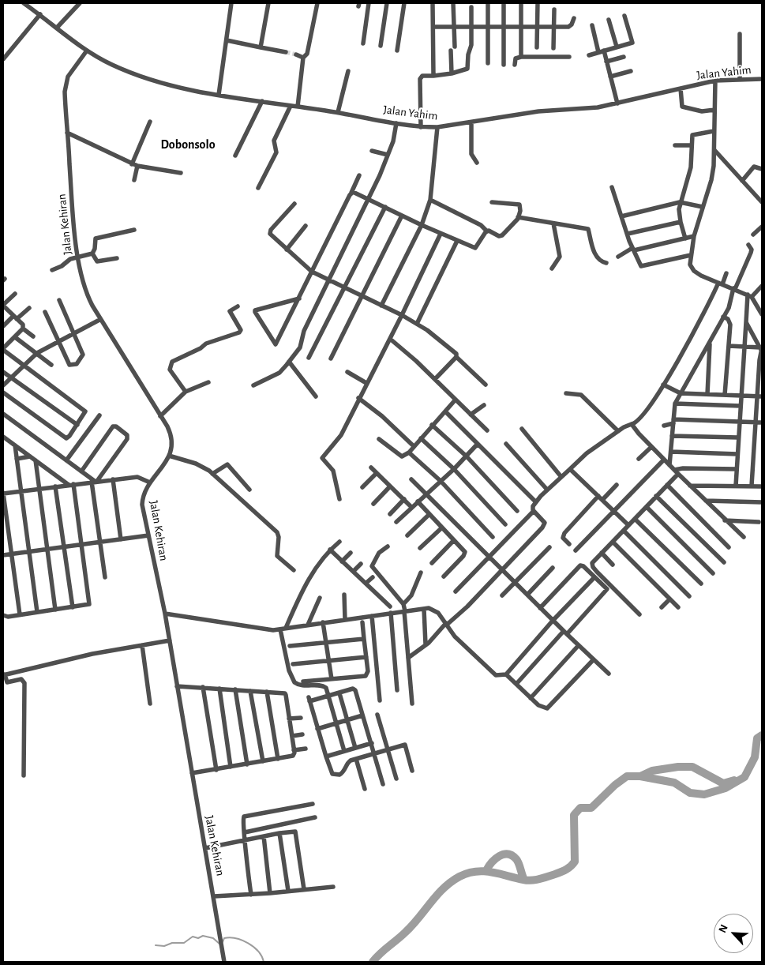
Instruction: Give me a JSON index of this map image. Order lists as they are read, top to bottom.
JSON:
{
  "streets": {
    "street": ["Jalan Yahim", "Jalan Kehiran"]
  },
  "crossings": [
    ["Jalan Yahim", "Jalan Kehiran"]
  ],
  "districts": ["Dobonsolo"],
  "north": "top left"
}
